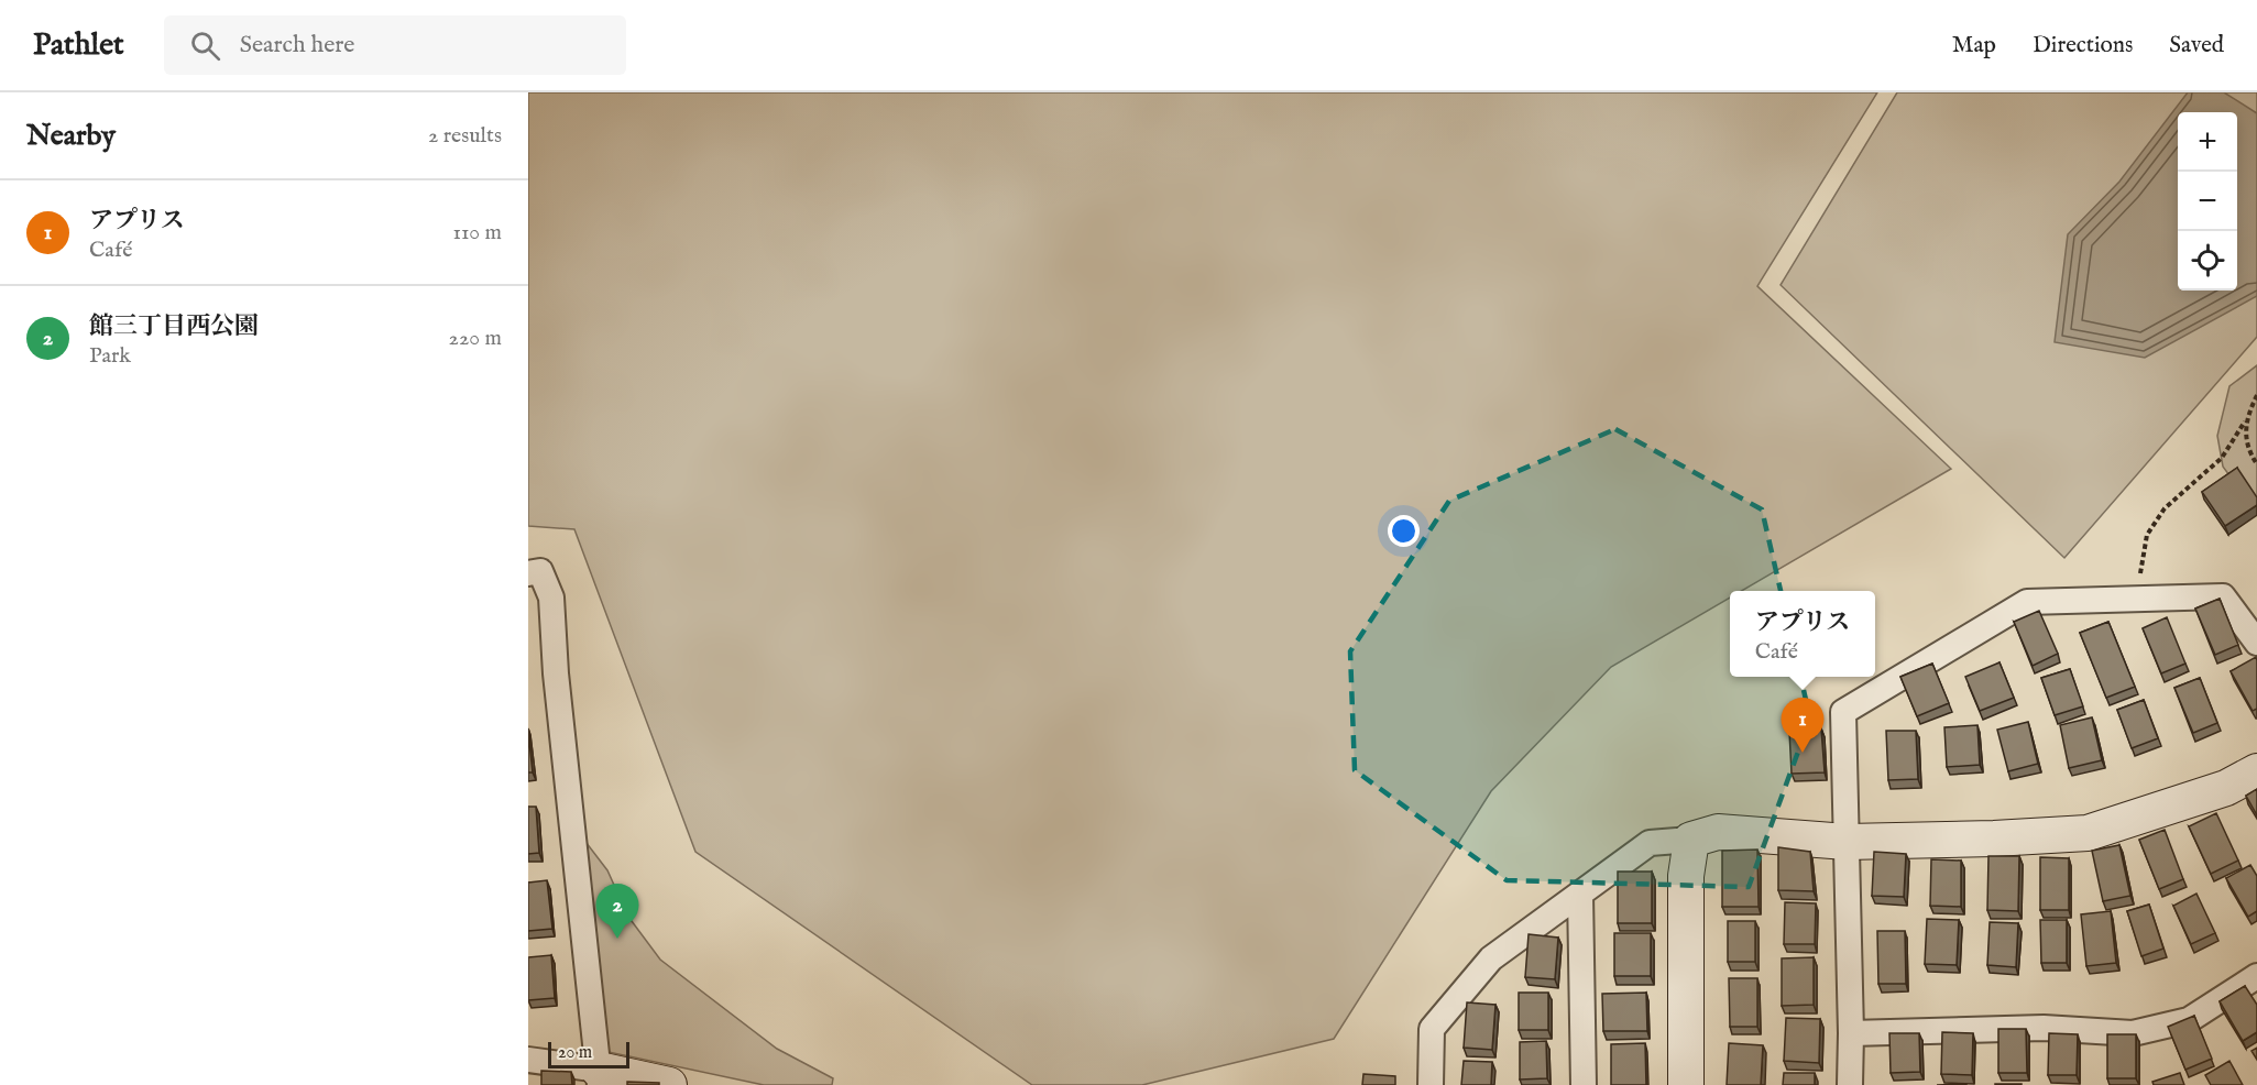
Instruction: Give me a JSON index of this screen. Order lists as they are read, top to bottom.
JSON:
{
  "scale_bar": "20 m",
  "page": {
    "header": "Pathlet",
    "search": "Search here",
    "nav": ["Map", "Directions", "Saved"],
    "heading": ["Nearby", "2 results"],
    "map_buttons": ["+", "−"],
    "list": [
      {
        "mark": "1",
        "name": "アプリス",
        "note": "Café",
        "value": "110 m"
      },
      {
        "mark": "2",
        "name": "館三丁目西公園",
        "note": "Park",
        "value": "220 m"
      }
    ],
    "popup": ["アプリス", "Café"],
    "pins": ["1", "2"],
    "scale": "20 m"
  }
}
